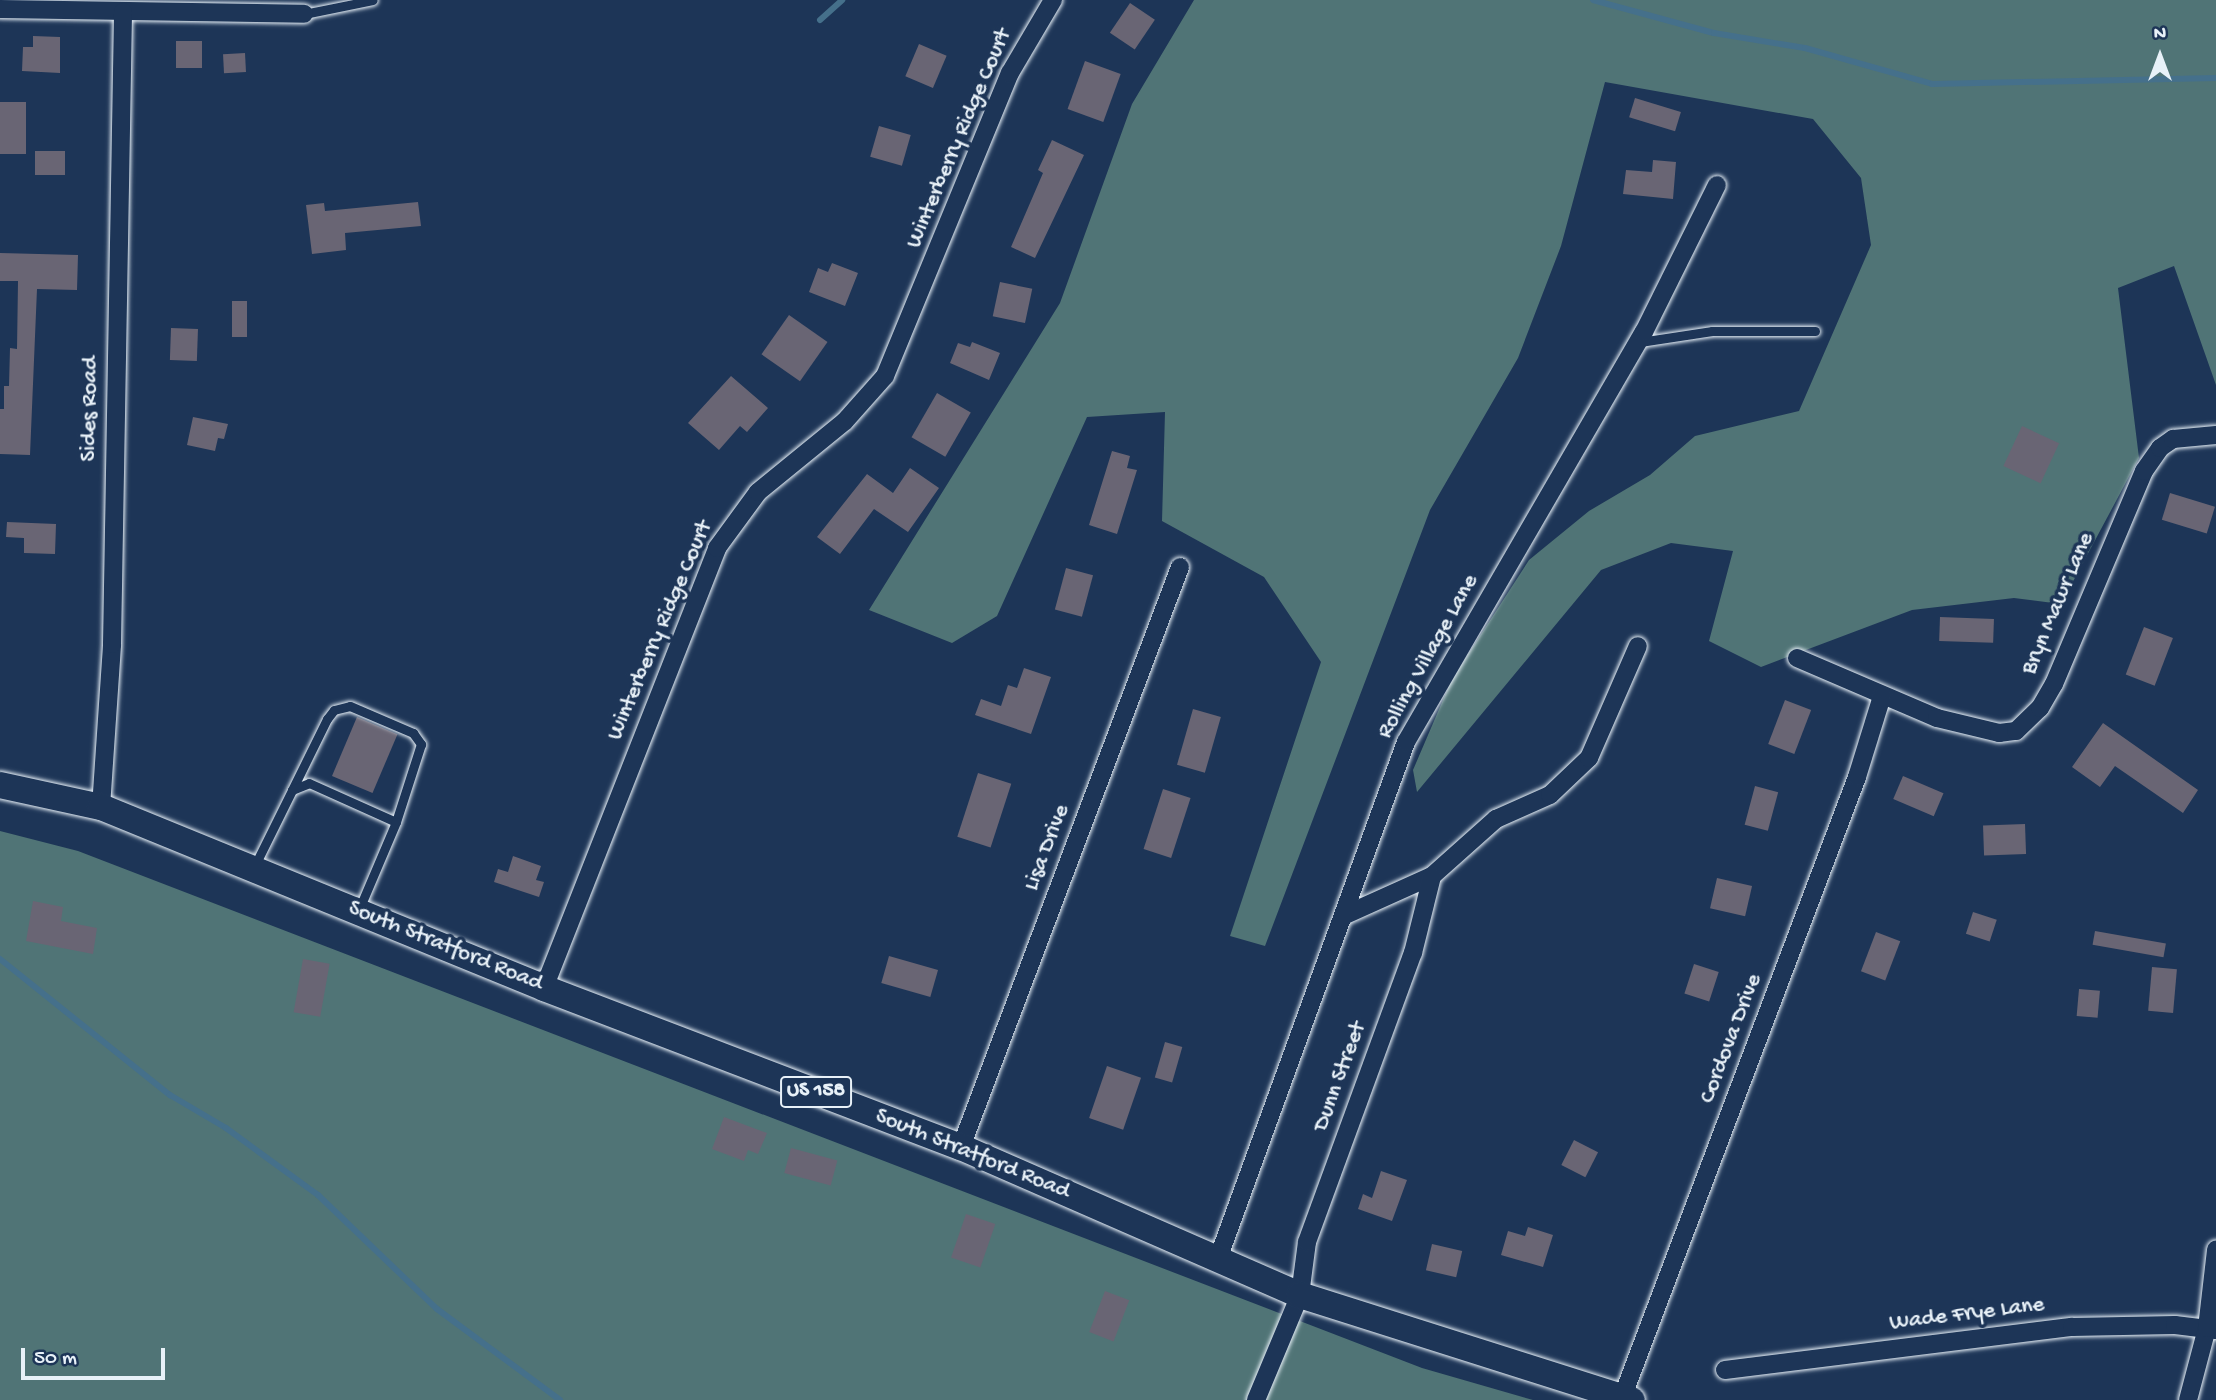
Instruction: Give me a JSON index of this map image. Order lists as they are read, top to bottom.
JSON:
{
  "streets": {
    "main road": ["South Stratford Road", "US 158"],
    "street": [
      "Winterberry Ridge Court",
      "Sides Road",
      "Bryn Mawr Lane",
      "Rolling Village Lane",
      "Lisa Drive",
      "Cordova Drive",
      "Dunn Street",
      "Wade Frye Lane"
    ]
  },
  "crossings": [
    ["Winterberry Ridge Court", "South Stratford Road"],
    ["Sides Road", "South Stratford Road"],
    ["Bryn Mawr Lane", "Cordova Drive"],
    ["Rolling Village Lane", "South Stratford Road"],
    ["Lisa Drive", "South Stratford Road"],
    ["South Stratford Road", "Cordova Drive"],
    ["South Stratford Road", "Dunn Street"]
  ],
  "scale_bar": "50 m",
  "north": "top"
}
